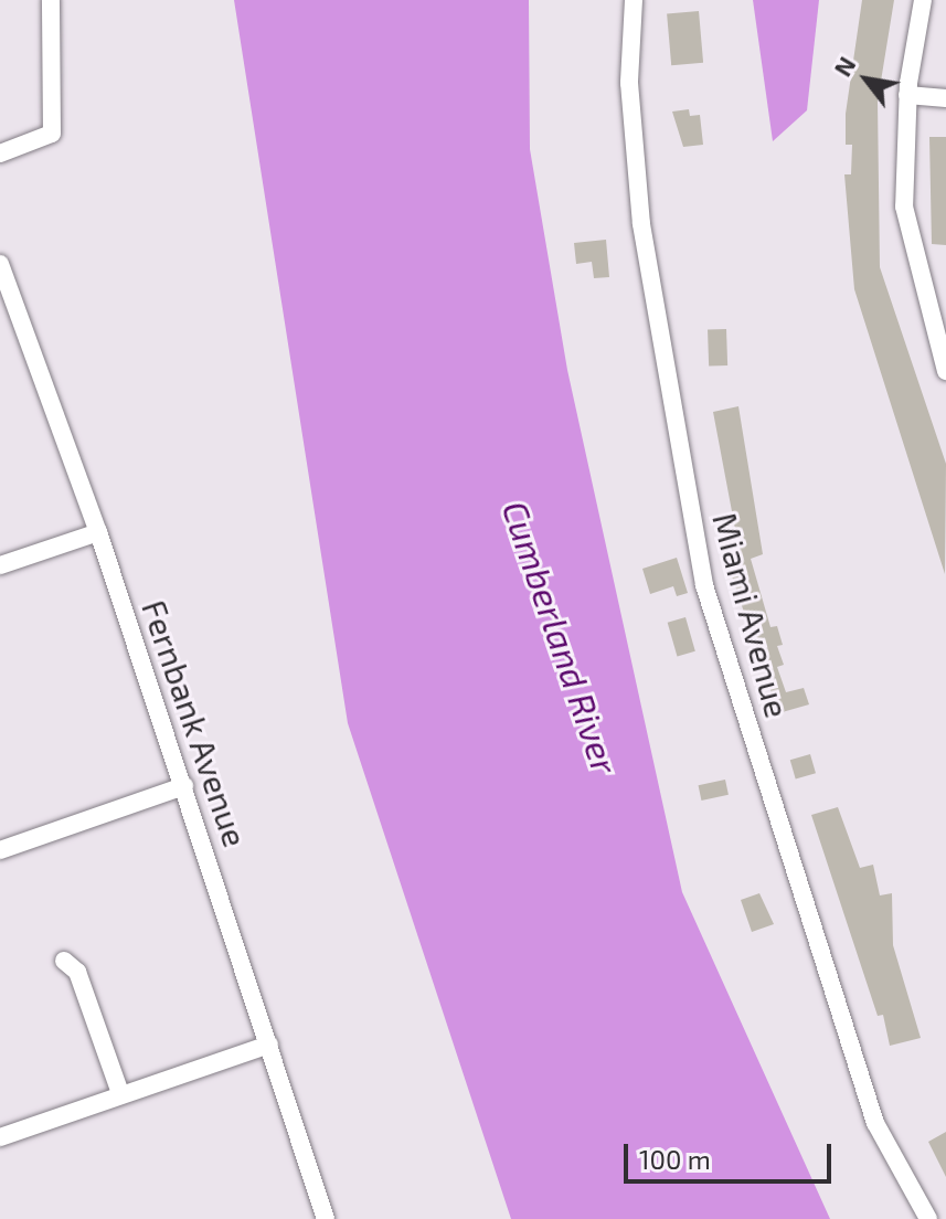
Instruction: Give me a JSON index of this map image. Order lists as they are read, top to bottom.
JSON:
{
  "streets": {
    "street": ["Miami Avenue", "Fernbank Avenue"]
  },
  "water": ["Cumberland River"],
  "scale_bar": "100 m",
  "north": "top left"
}
